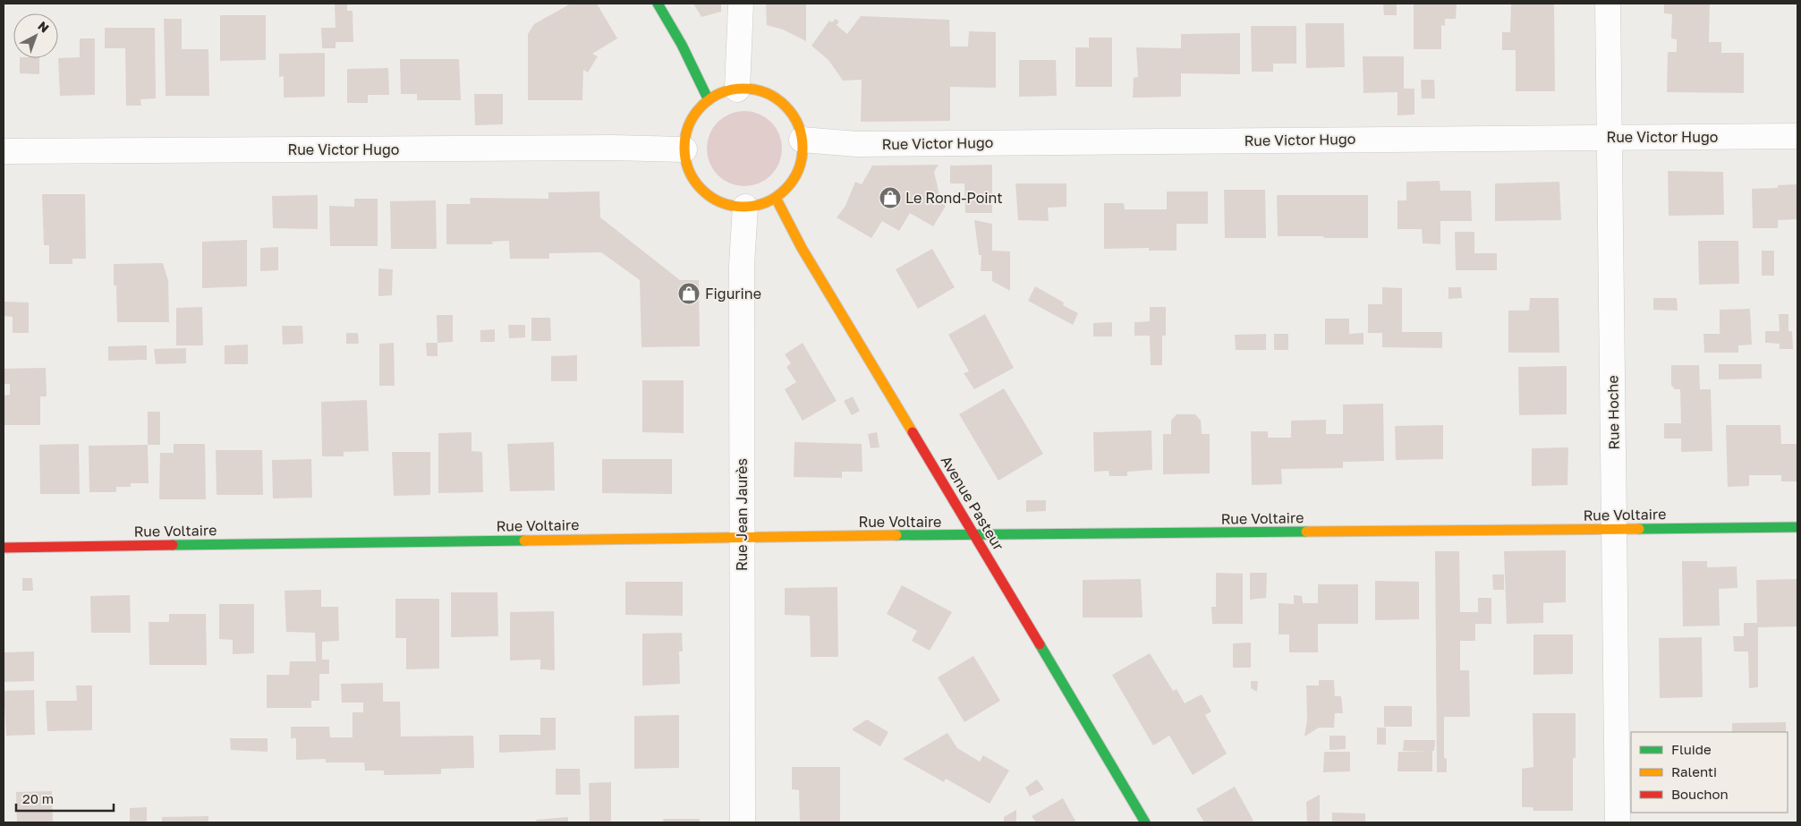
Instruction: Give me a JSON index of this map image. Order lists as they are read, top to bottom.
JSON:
{
  "streets": {
    "street": [
      "Rue Victor Hugo",
      "Rue Hoche",
      "Avenue Pasteur",
      "Rue Jean Jaurès",
      "Rue Voltaire"
    ]
  },
  "crossings": [
    ["Rue Victor Hugo", "Rue Hoche"],
    ["Rue Victor Hugo", "Avenue Pasteur"],
    ["Rue Victor Hugo", "Rue Jean Jaurès"],
    ["Rue Hoche", "Rue Voltaire"],
    ["Avenue Pasteur", "Rue Jean Jaurès"],
    ["Avenue Pasteur", "Rue Voltaire"],
    ["Rue Jean Jaurès", "Rue Voltaire"]
  ],
  "places": {
    "shop": ["Le Rond-Point", "Figurine"]
  },
  "legend": ["Fluide", "Ralenti", "Bouchon"],
  "scale_bar": "20 m",
  "north": "top right"
}
